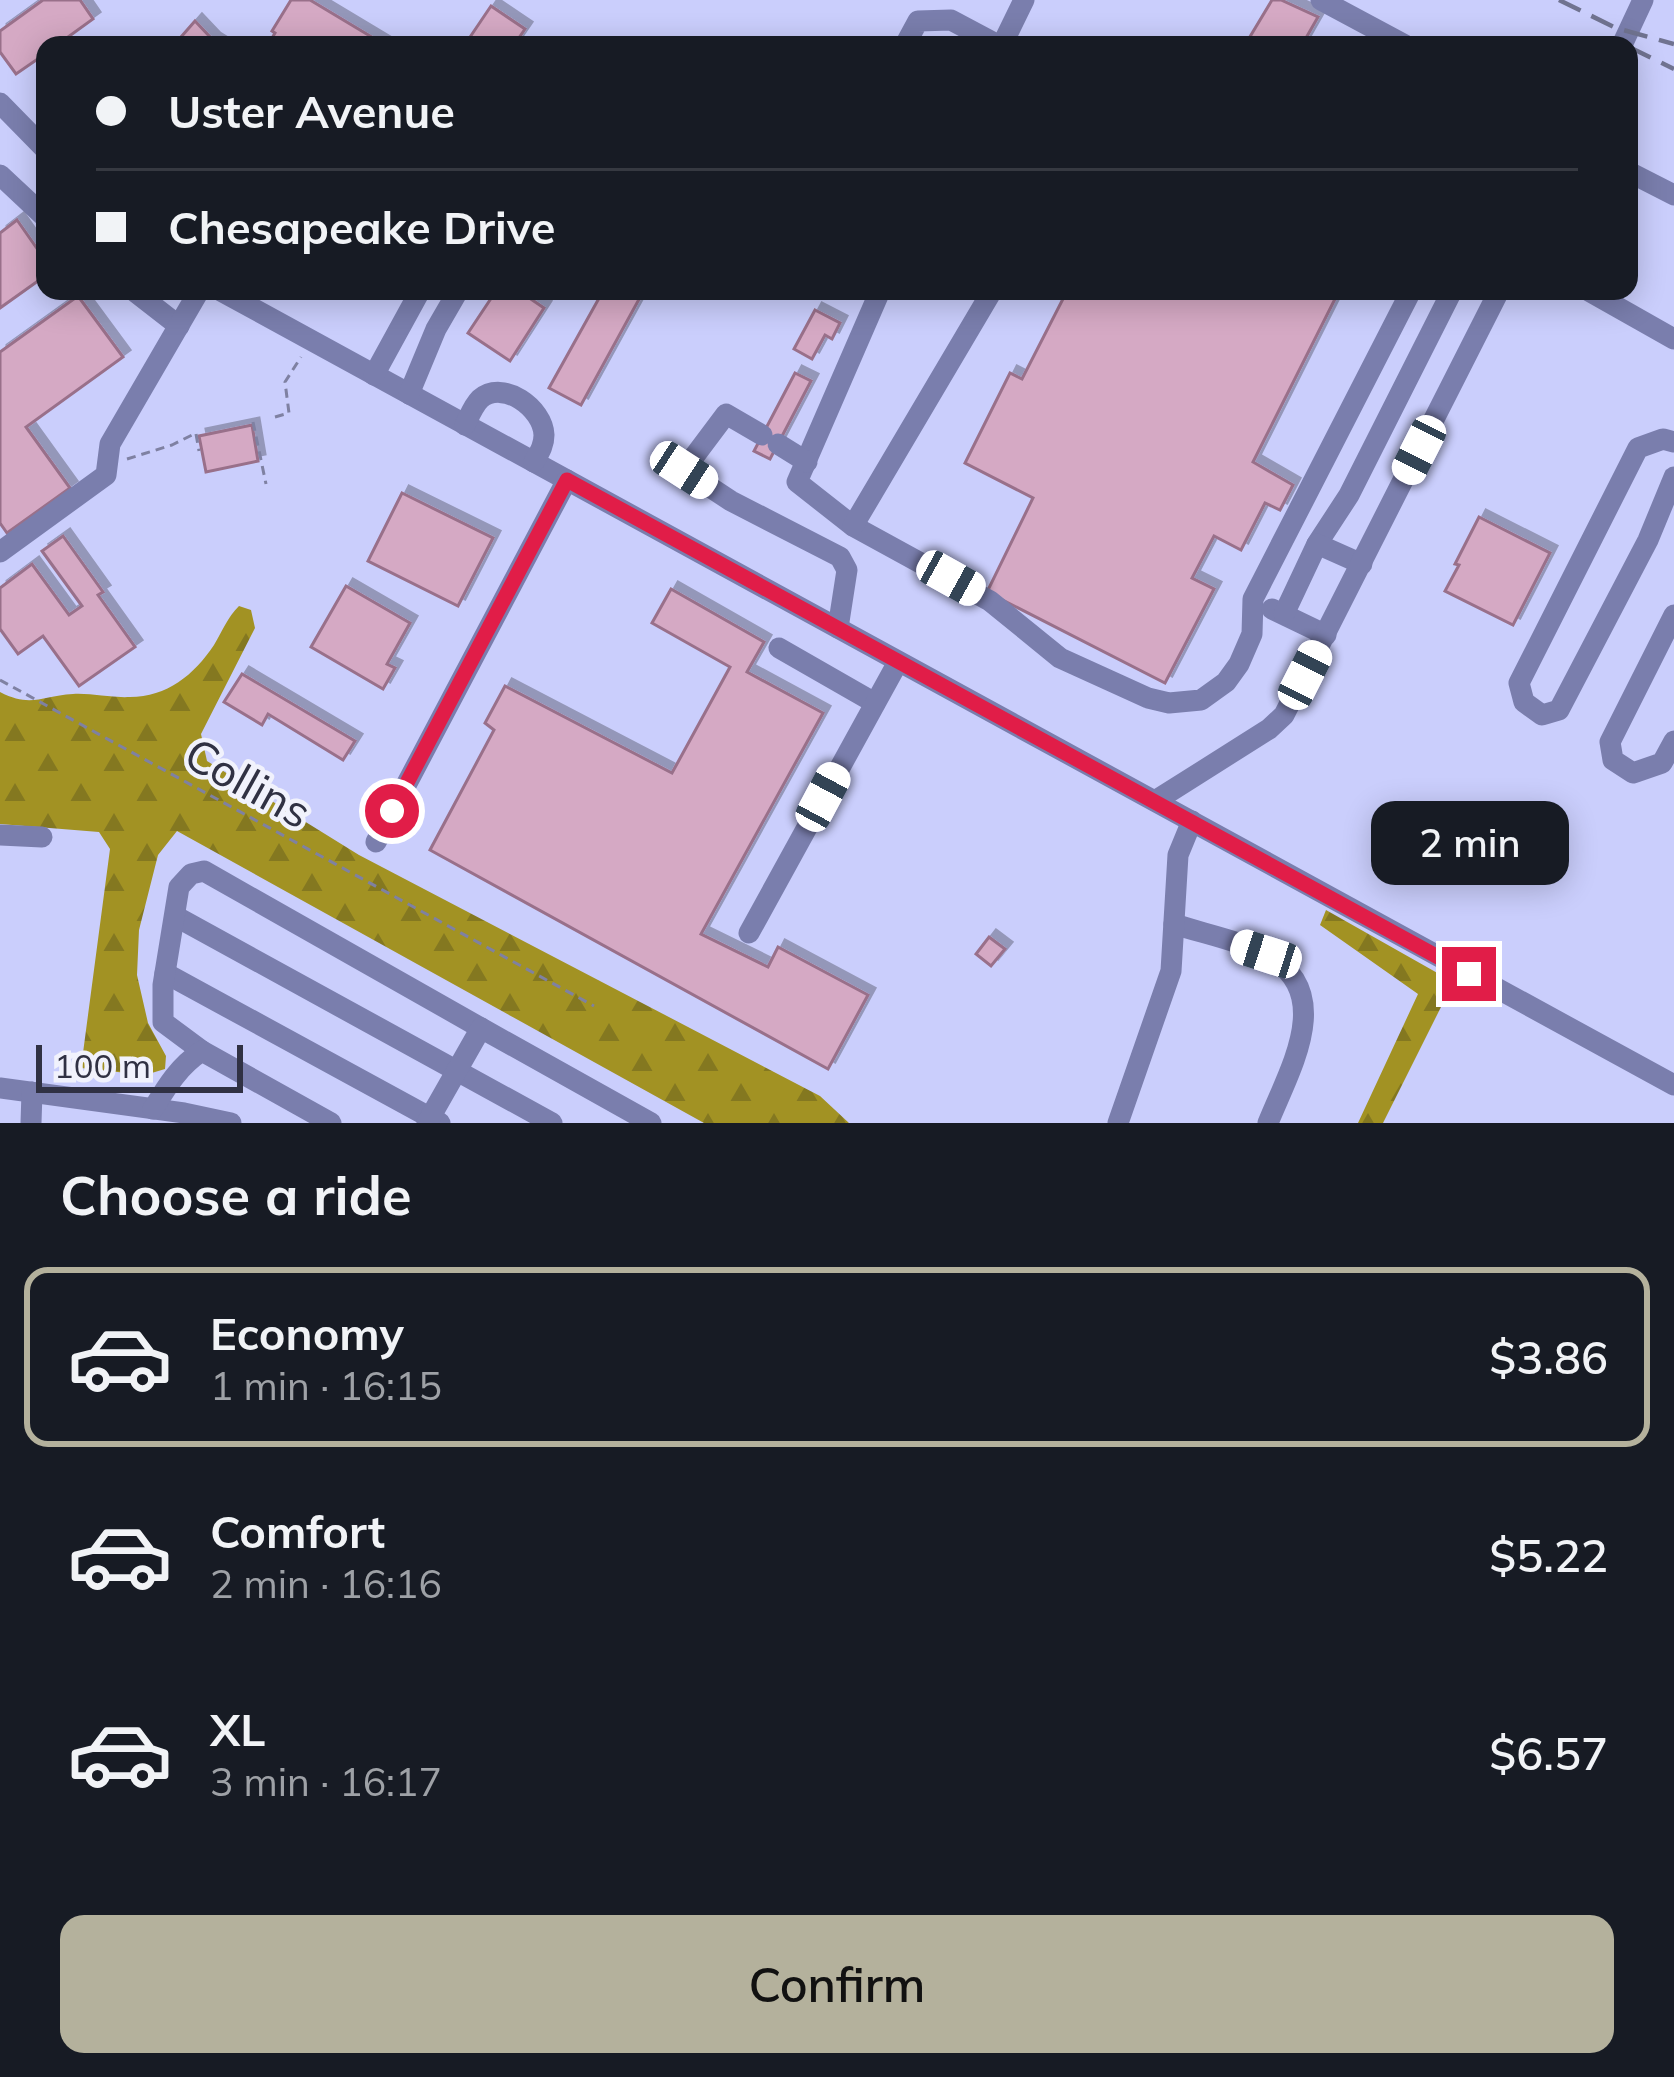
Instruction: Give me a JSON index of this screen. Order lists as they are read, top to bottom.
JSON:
{
  "streets": {
    "path": ["Collins"]
  },
  "scale_bar": "100 m",
  "page": {
    "banner": ["Uster Avenue", "Chesapeake Drive"],
    "bubble": "2 min",
    "scale": "100 m",
    "heading": "Choose a ride",
    "list": [
      {
        "name": "Economy",
        "note": "1 min · 16:15",
        "value": "$3.86"
      },
      {
        "name": "Comfort",
        "note": "2 min · 16:16",
        "value": "$5.22"
      },
      {
        "name": "XL",
        "note": "3 min · 16:17",
        "value": "$6.57"
      }
    ],
    "buttons": "Confirm"
  }
}
